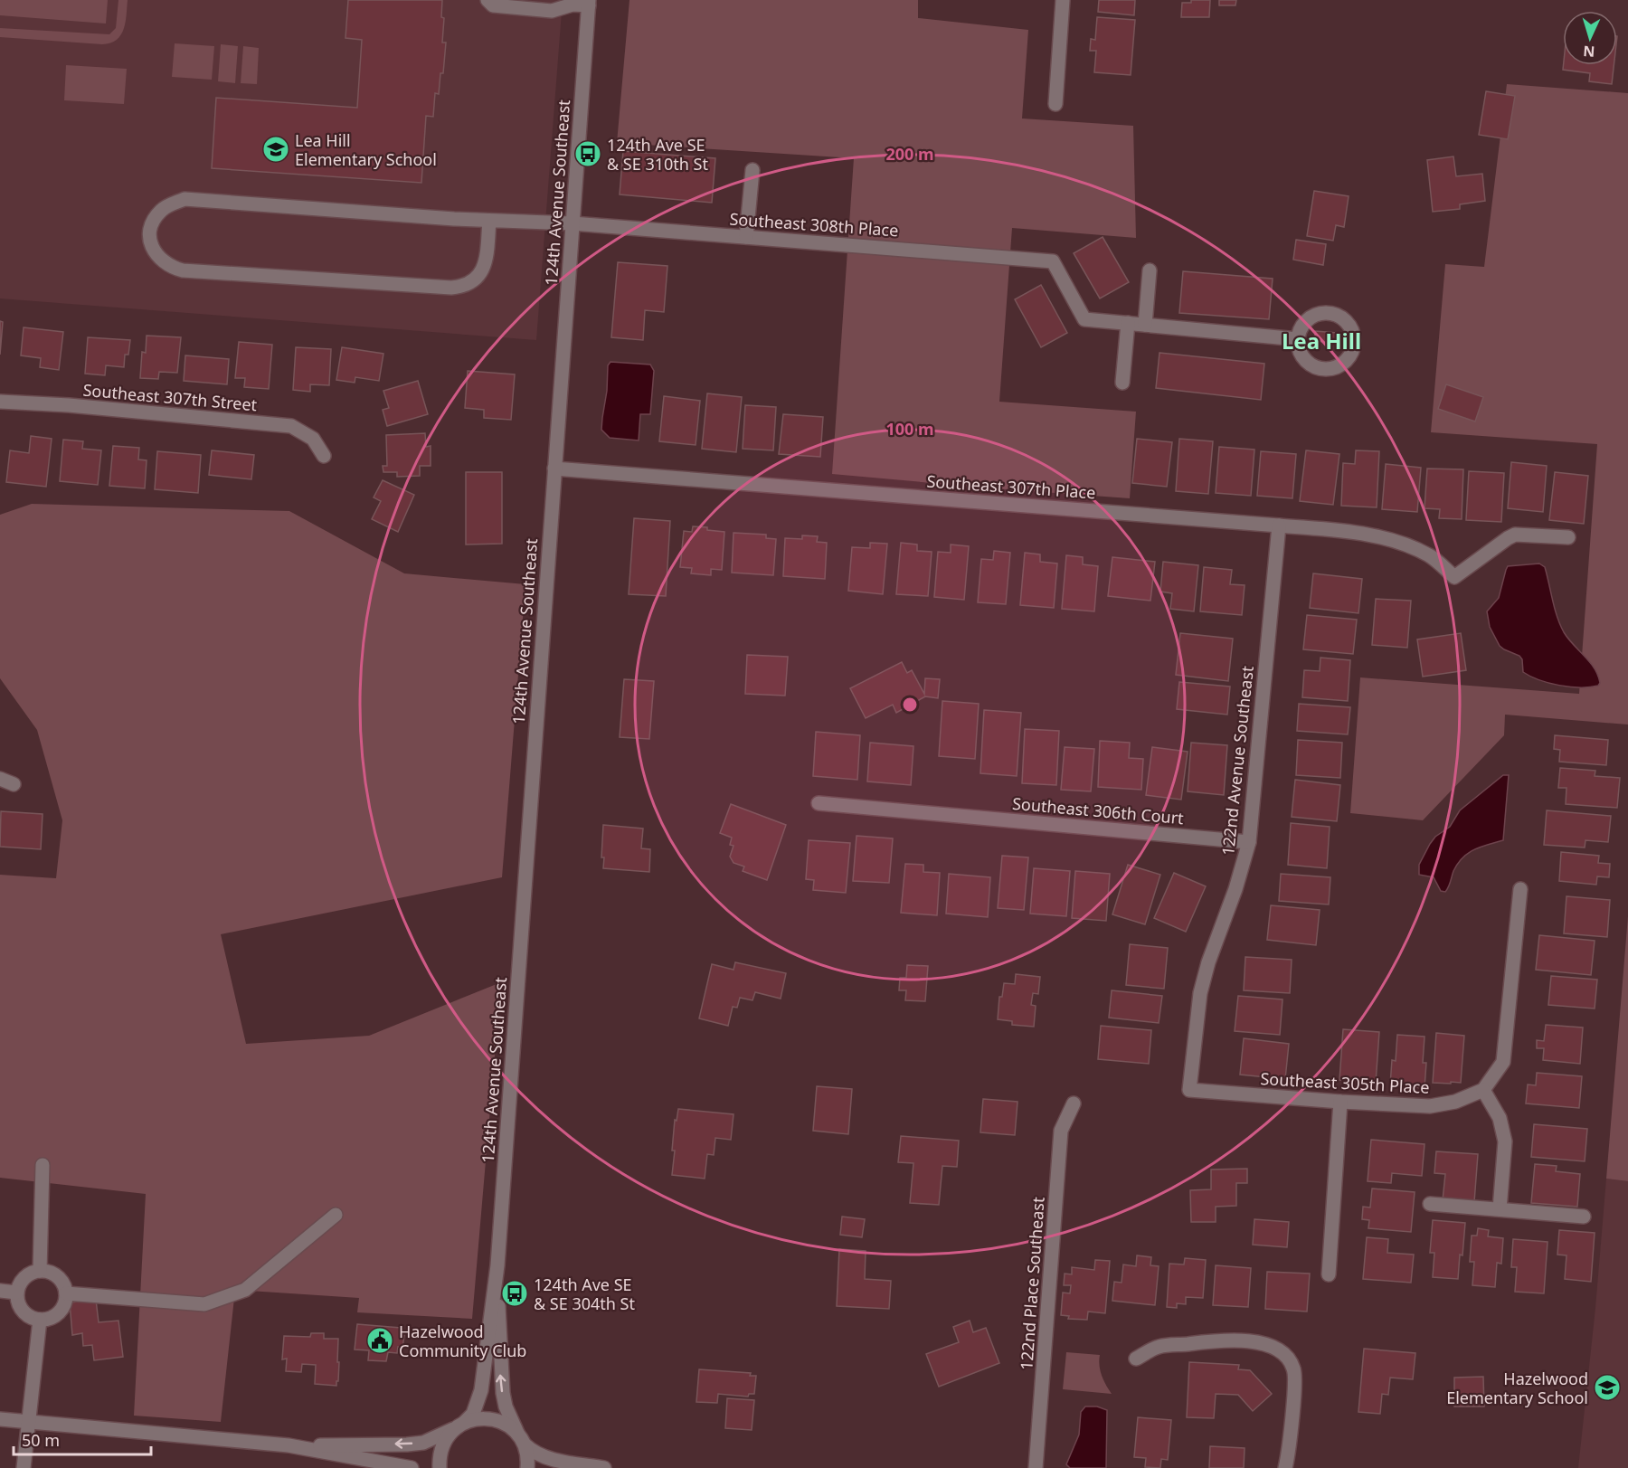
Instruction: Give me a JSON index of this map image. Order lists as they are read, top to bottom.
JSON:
{
  "streets": {
    "street": [
      "124th Avenue Southeast",
      "Southeast 308th Place",
      "Southeast 307th Street",
      "Southeast 307th Place",
      "122nd Avenue Southeast",
      "Southeast 306th Court",
      "Southeast 305th Place",
      "122nd Place Southeast"
    ]
  },
  "crossings": [
    ["124th Avenue Southeast", "Southeast 308th Place"],
    ["124th Avenue Southeast", "Southeast 307th Place"],
    ["Southeast 307th Place", "122nd Avenue Southeast"],
    ["122nd Avenue Southeast", "Southeast 306th Court"],
    ["122nd Avenue Southeast", "Southeast 305th Place"]
  ],
  "districts": ["Lea Hill"],
  "places": {
    "school or university": ["Lea Hill Elementary School", "Hazelwood Elementary School"],
    "bus stop": ["124th Ave SE & SE 310th St", "124th Ave SE & SE 304th St"],
    "public building": ["Hazelwood Community Club"]
  },
  "scale_bar": "50 m",
  "north": "bottom",
  "rings": ["200 m", "100 m"]
}
